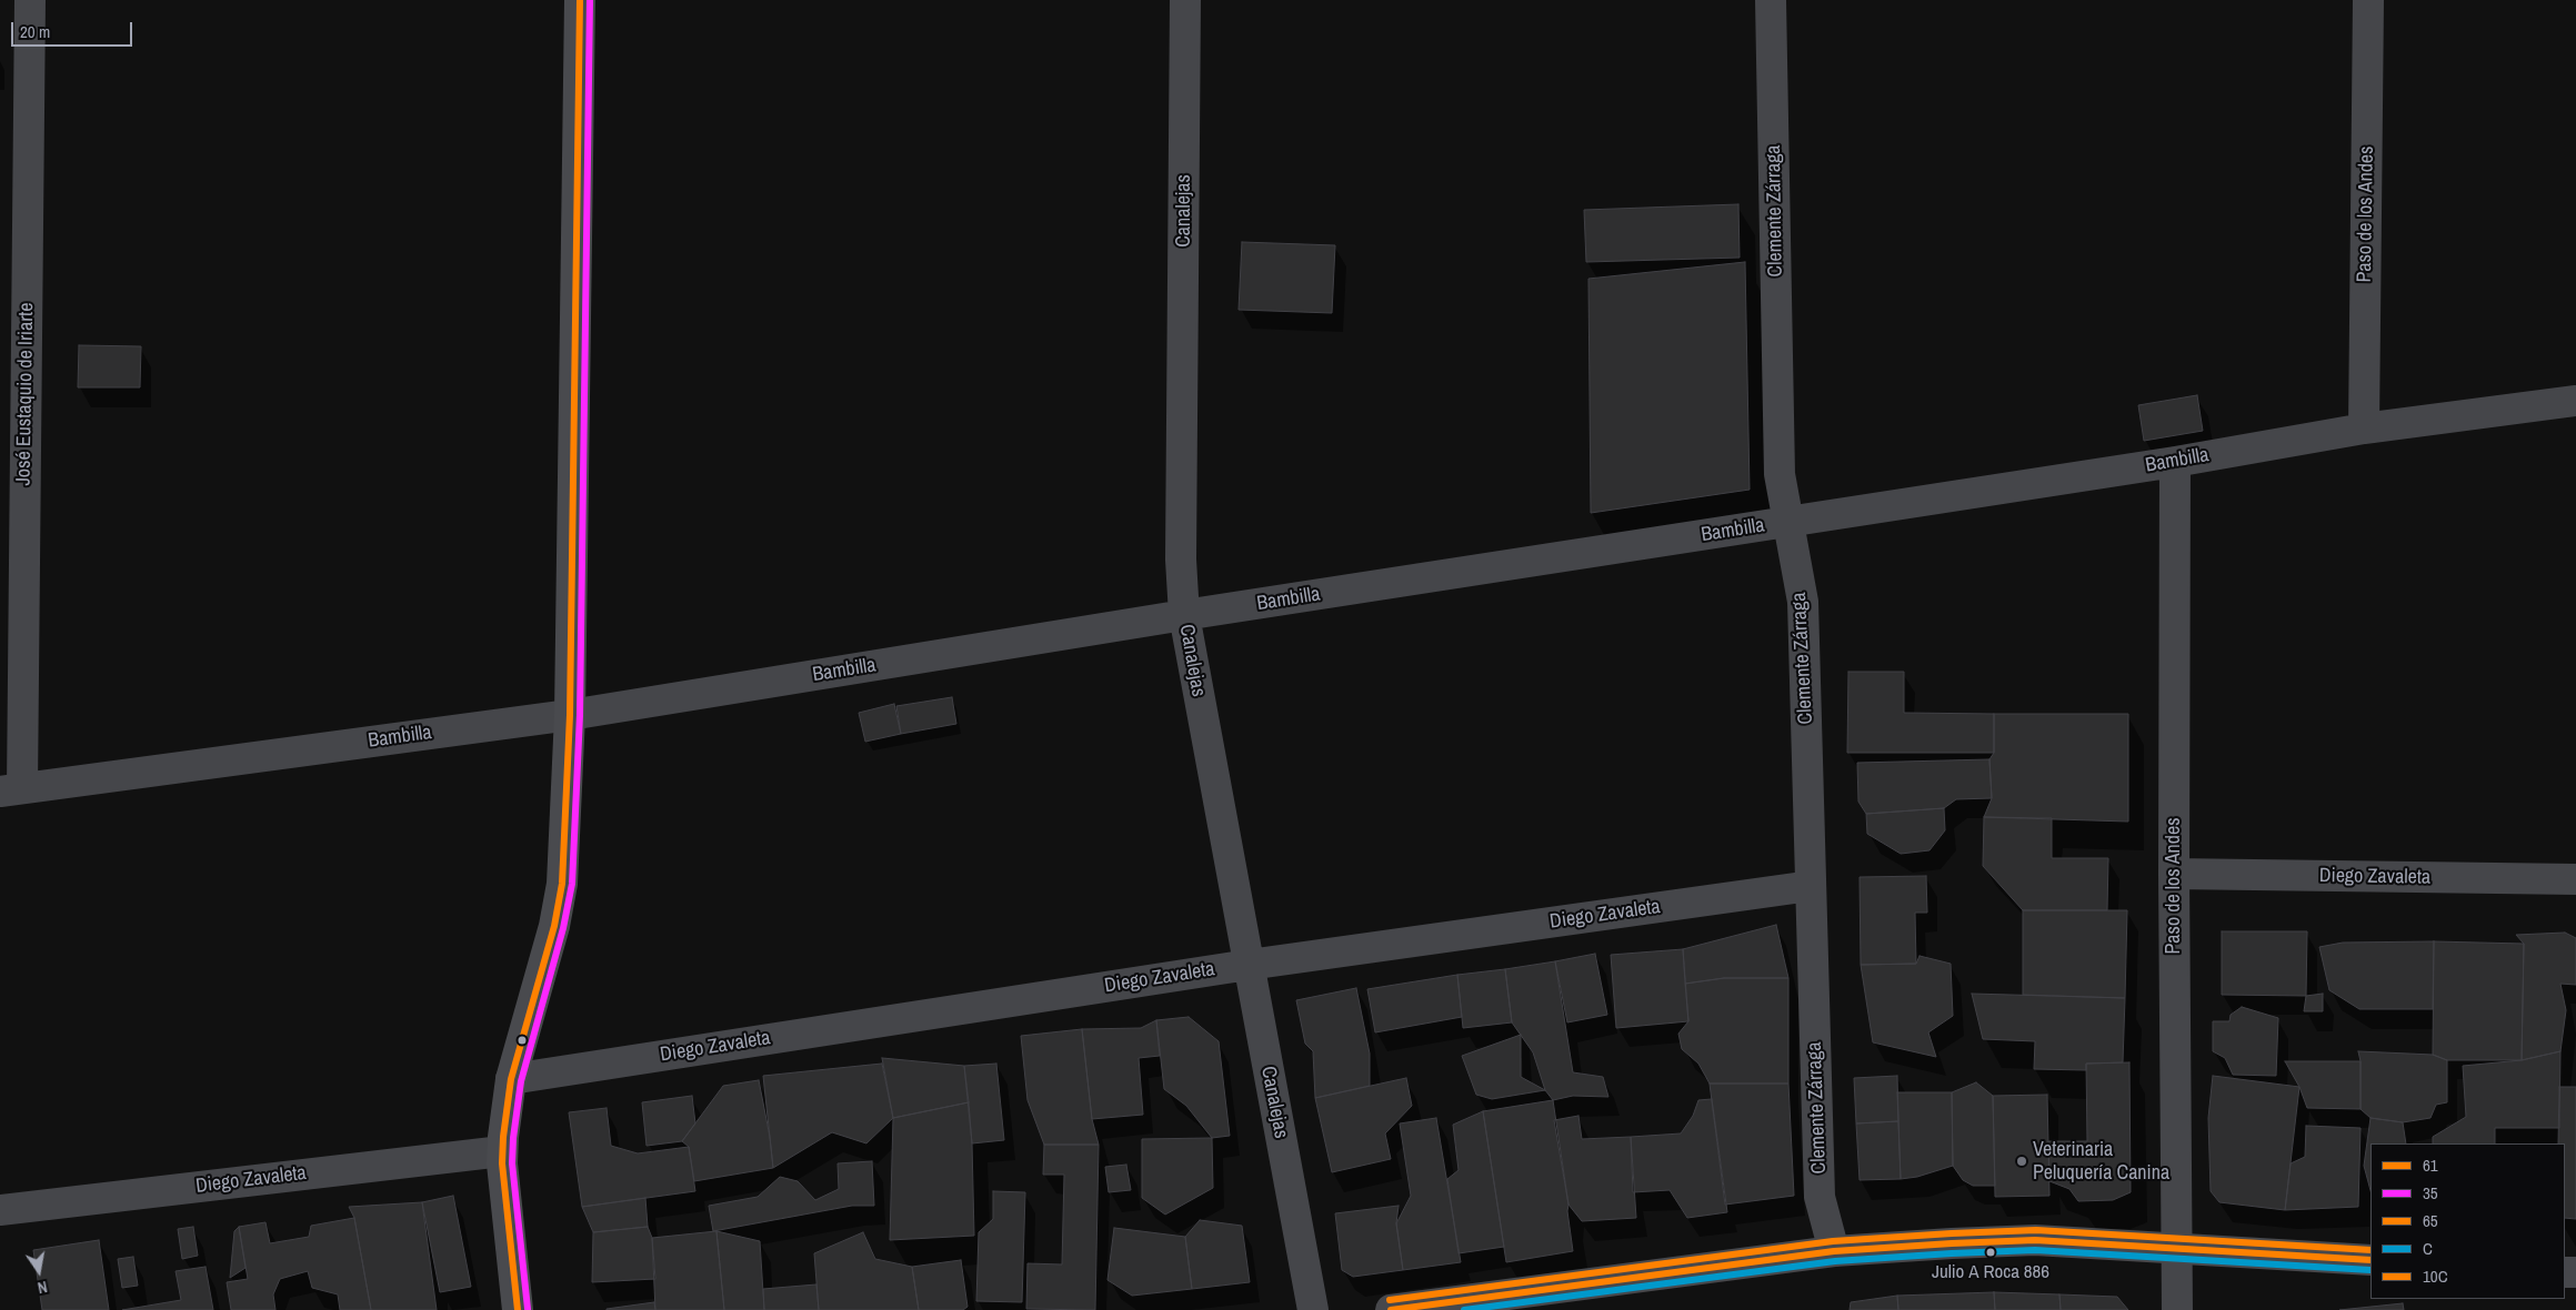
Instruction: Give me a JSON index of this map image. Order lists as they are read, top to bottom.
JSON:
{
  "streets": {
    "street": [
      "Canalejas",
      "Clemente Zárraga",
      "Paso de los Andes",
      "José Eustaquio de Iriarte",
      "Bambilla",
      "Diego Zavaleta"
    ]
  },
  "crossings": [
    ["Canalejas", "Bambilla"],
    ["Canalejas", "Diego Zavaleta"],
    ["Clemente Zárraga", "Bambilla"],
    ["Clemente Zárraga", "Diego Zavaleta"],
    ["Paso de los Andes", "Bambilla"],
    ["Paso de los Andes", "Diego Zavaleta"],
    ["José Eustaquio de Iriarte", "Bambilla"]
  ],
  "places": ["Veterinaria Peluquería Canina", "Julio A Roca 886"],
  "lines": [
    "transit line 61",
    "transit line 35",
    "transit line 10C",
    "transit line 65",
    "transit line C"
  ],
  "legend": [
    "61",
    "35",
    "65",
    "C",
    "10C"
  ],
  "scale_bar": "20 m",
  "north": "bottom"
}
